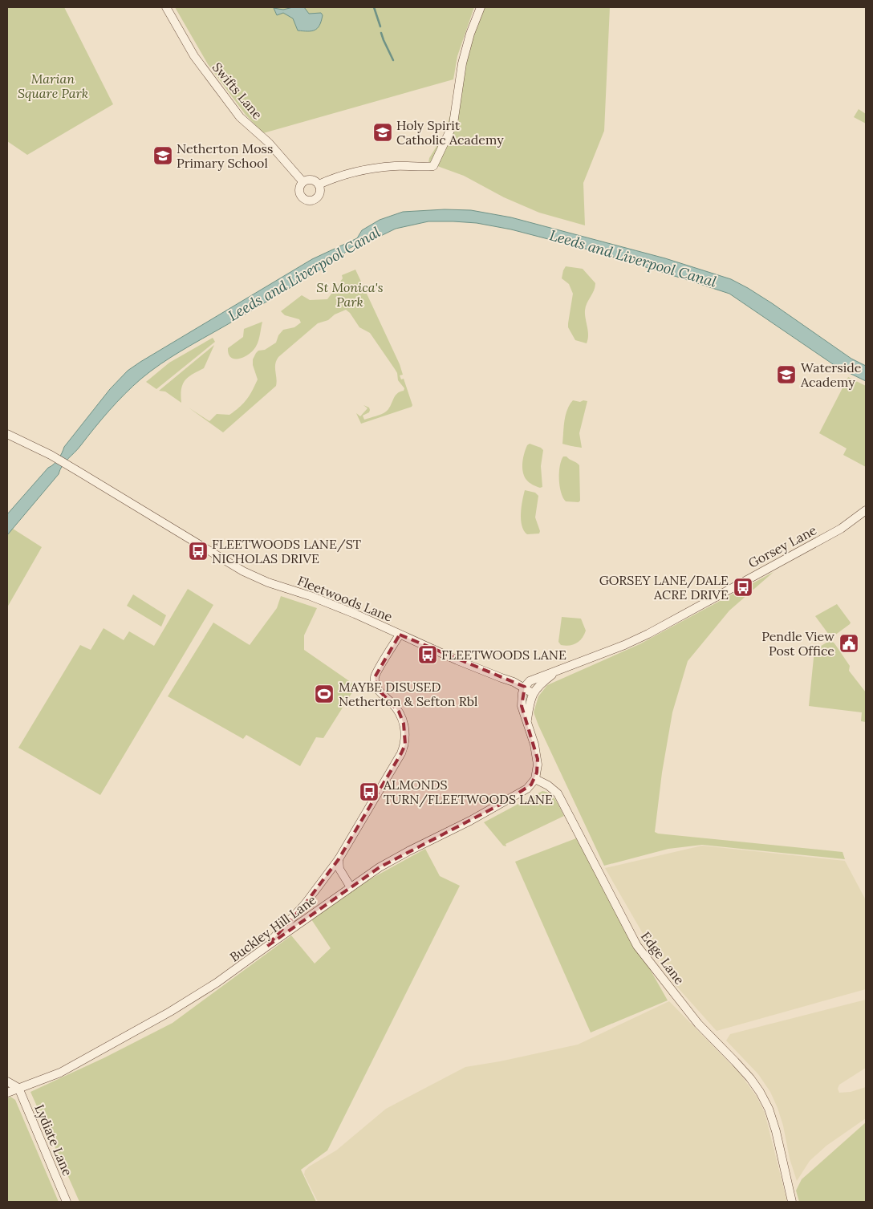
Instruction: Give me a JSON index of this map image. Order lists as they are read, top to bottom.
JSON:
{
  "streets": {
    "street": [
      "Swifts Lane",
      "Gorsey Lane",
      "Fleetwoods Lane",
      "Buckley Hill Lane",
      "Edge Lane",
      "Lydiate Lane"
    ]
  },
  "crossings": [
    ["Gorsey Lane", "Fleetwoods Lane"],
    ["Buckley Hill Lane", "Edge Lane"],
    ["Buckley Hill Lane", "Lydiate Lane"]
  ],
  "water": ["Leeds and Liverpool Canal"],
  "parks": ["Marian Square Park", "St Monica's Park"],
  "places": {
    "school or university": ["Holy Spirit Catholic Academy", "Netherton Moss Primary School", "Waterside Academy"],
    "bus stop": [
      "FLEETWOODS LANE/ST NICHOLAS DRIVE",
      "GORSEY LANE/DALE ACRE DRIVE",
      "FLEETWOODS LANE",
      "ALMONDS TURN/FLEETWOODS LANE"
    ],
    "public building": ["Pendle View Post Office"],
    "sports": ["MAYBE DISUSED Netherton & Sefton Rbl"]
  }
}
